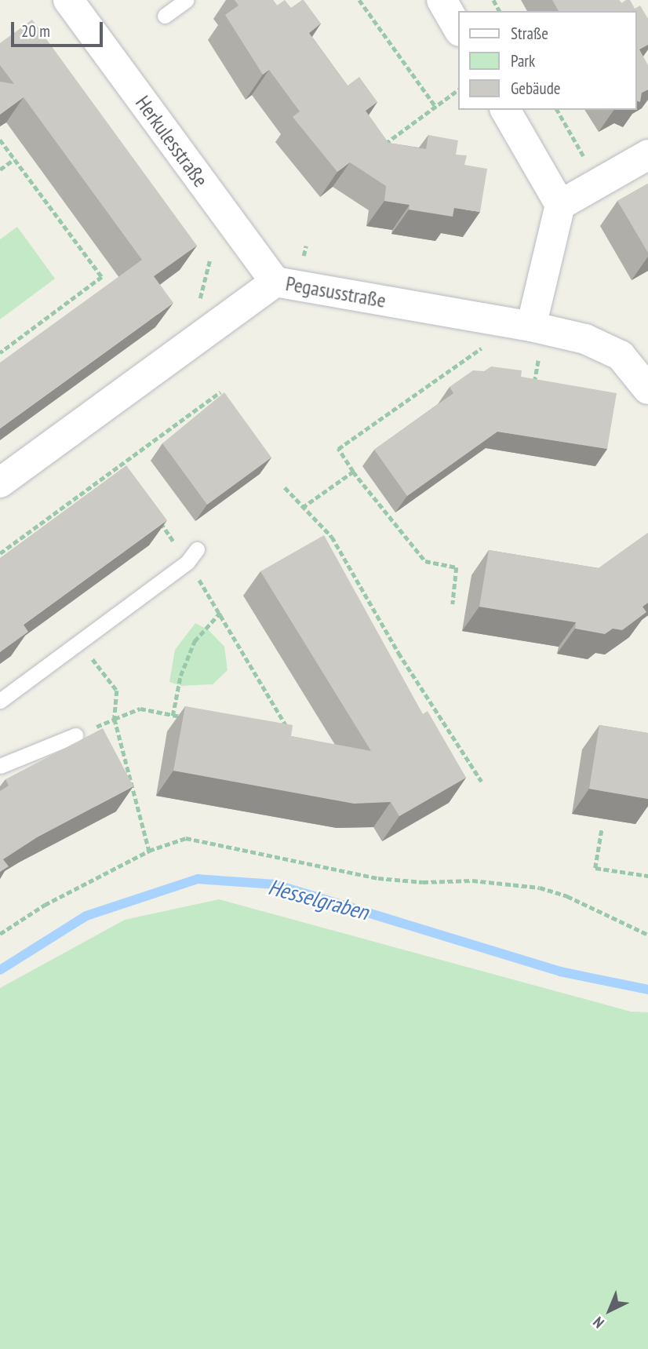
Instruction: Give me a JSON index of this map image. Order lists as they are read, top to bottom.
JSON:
{
  "streets": {
    "street": ["Herkulesstraße", "Pegasusstraße"]
  },
  "crossings": [
    ["Herkulesstraße", "Pegasusstraße"]
  ],
  "water": ["Hesselgraben"],
  "legend": ["Straße", "Park", "Gebäude"],
  "scale_bar": "20 m",
  "north": "bottom left"
}
